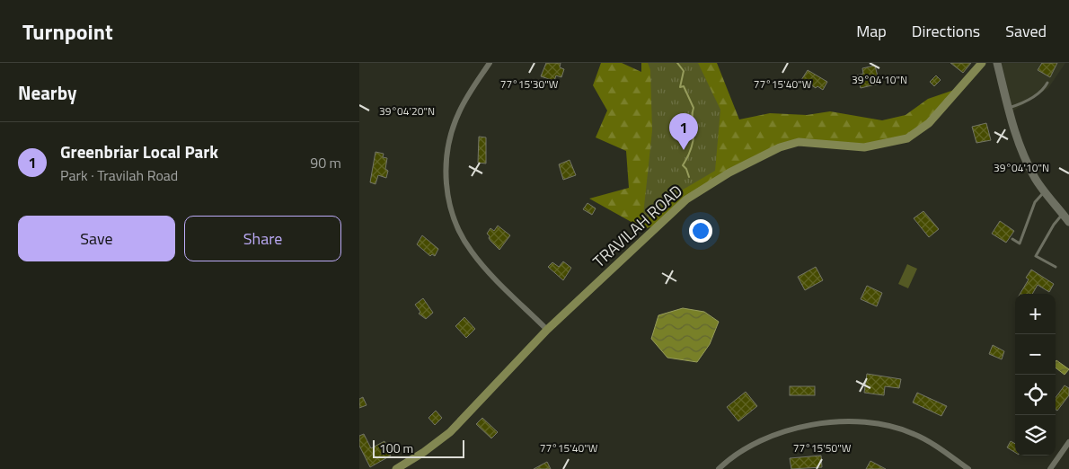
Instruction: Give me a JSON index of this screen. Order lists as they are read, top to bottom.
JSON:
{
  "streets": {
    "main road": ["TRAVILAH ROAD"]
  },
  "scale_bar": "100 m",
  "page": {
    "header": "Turnpoint",
    "nav": ["Map", "Directions", "Saved"],
    "heading": "Nearby",
    "pins": "1",
    "list": [
      {
        "mark": "1",
        "name": "Greenbriar Local Park",
        "note": "Park · Travilah Road",
        "value": "90 m"
      }
    ],
    "buttons": ["Save", "Share"],
    "map_buttons": ["+", "−"],
    "scale": "100 m"
  },
  "coordinates": [
    "39°04'10\"N",
    "77°15'30\"W",
    "77°15'40\"W",
    "39°04'20\"N",
    "77°15'50\"W"
  ]
}
